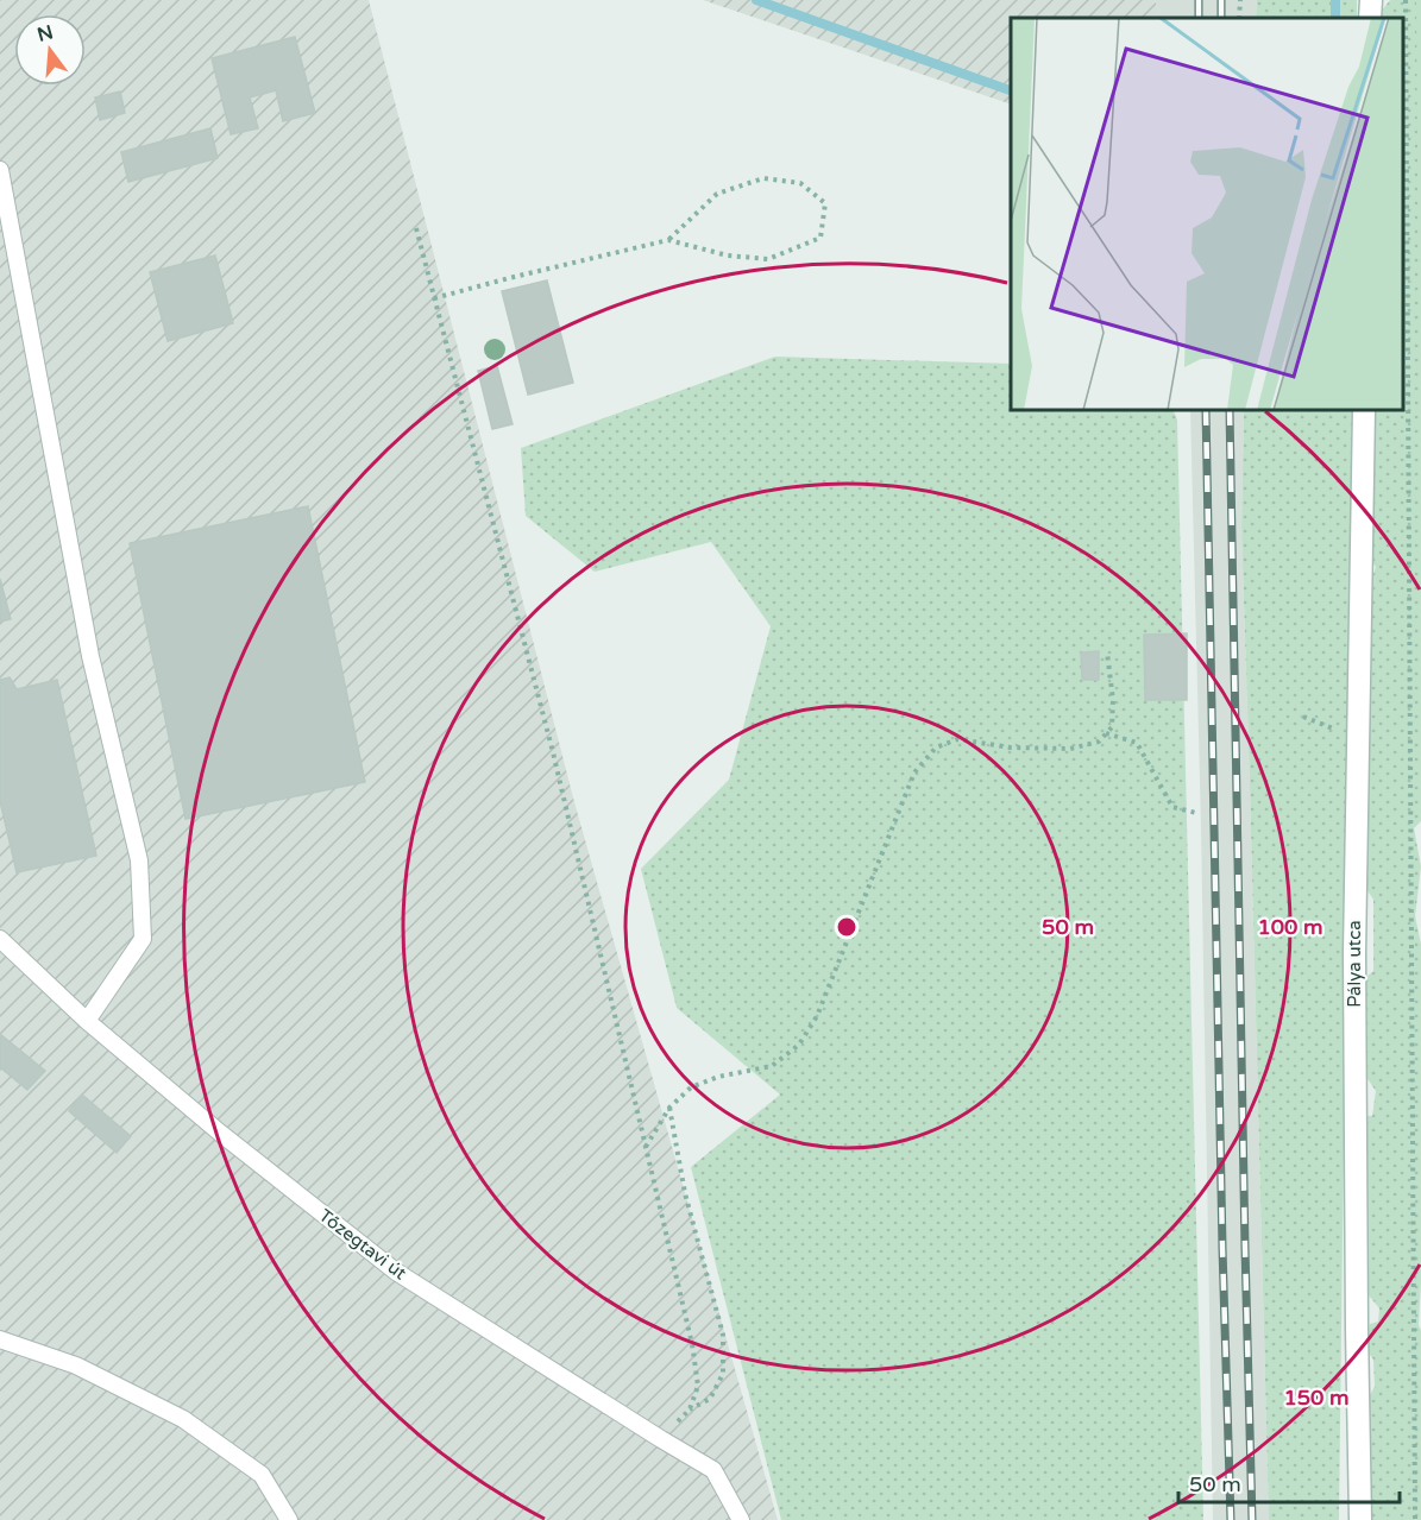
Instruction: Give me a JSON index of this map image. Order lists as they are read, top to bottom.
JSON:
{
  "streets": {
    "street": ["Pálya utca"],
    "lane": ["Tőzegtavi út"]
  },
  "scale_bar": "50 m",
  "north": "top",
  "rings": ["50 m", "100 m", "150 m"]
}
